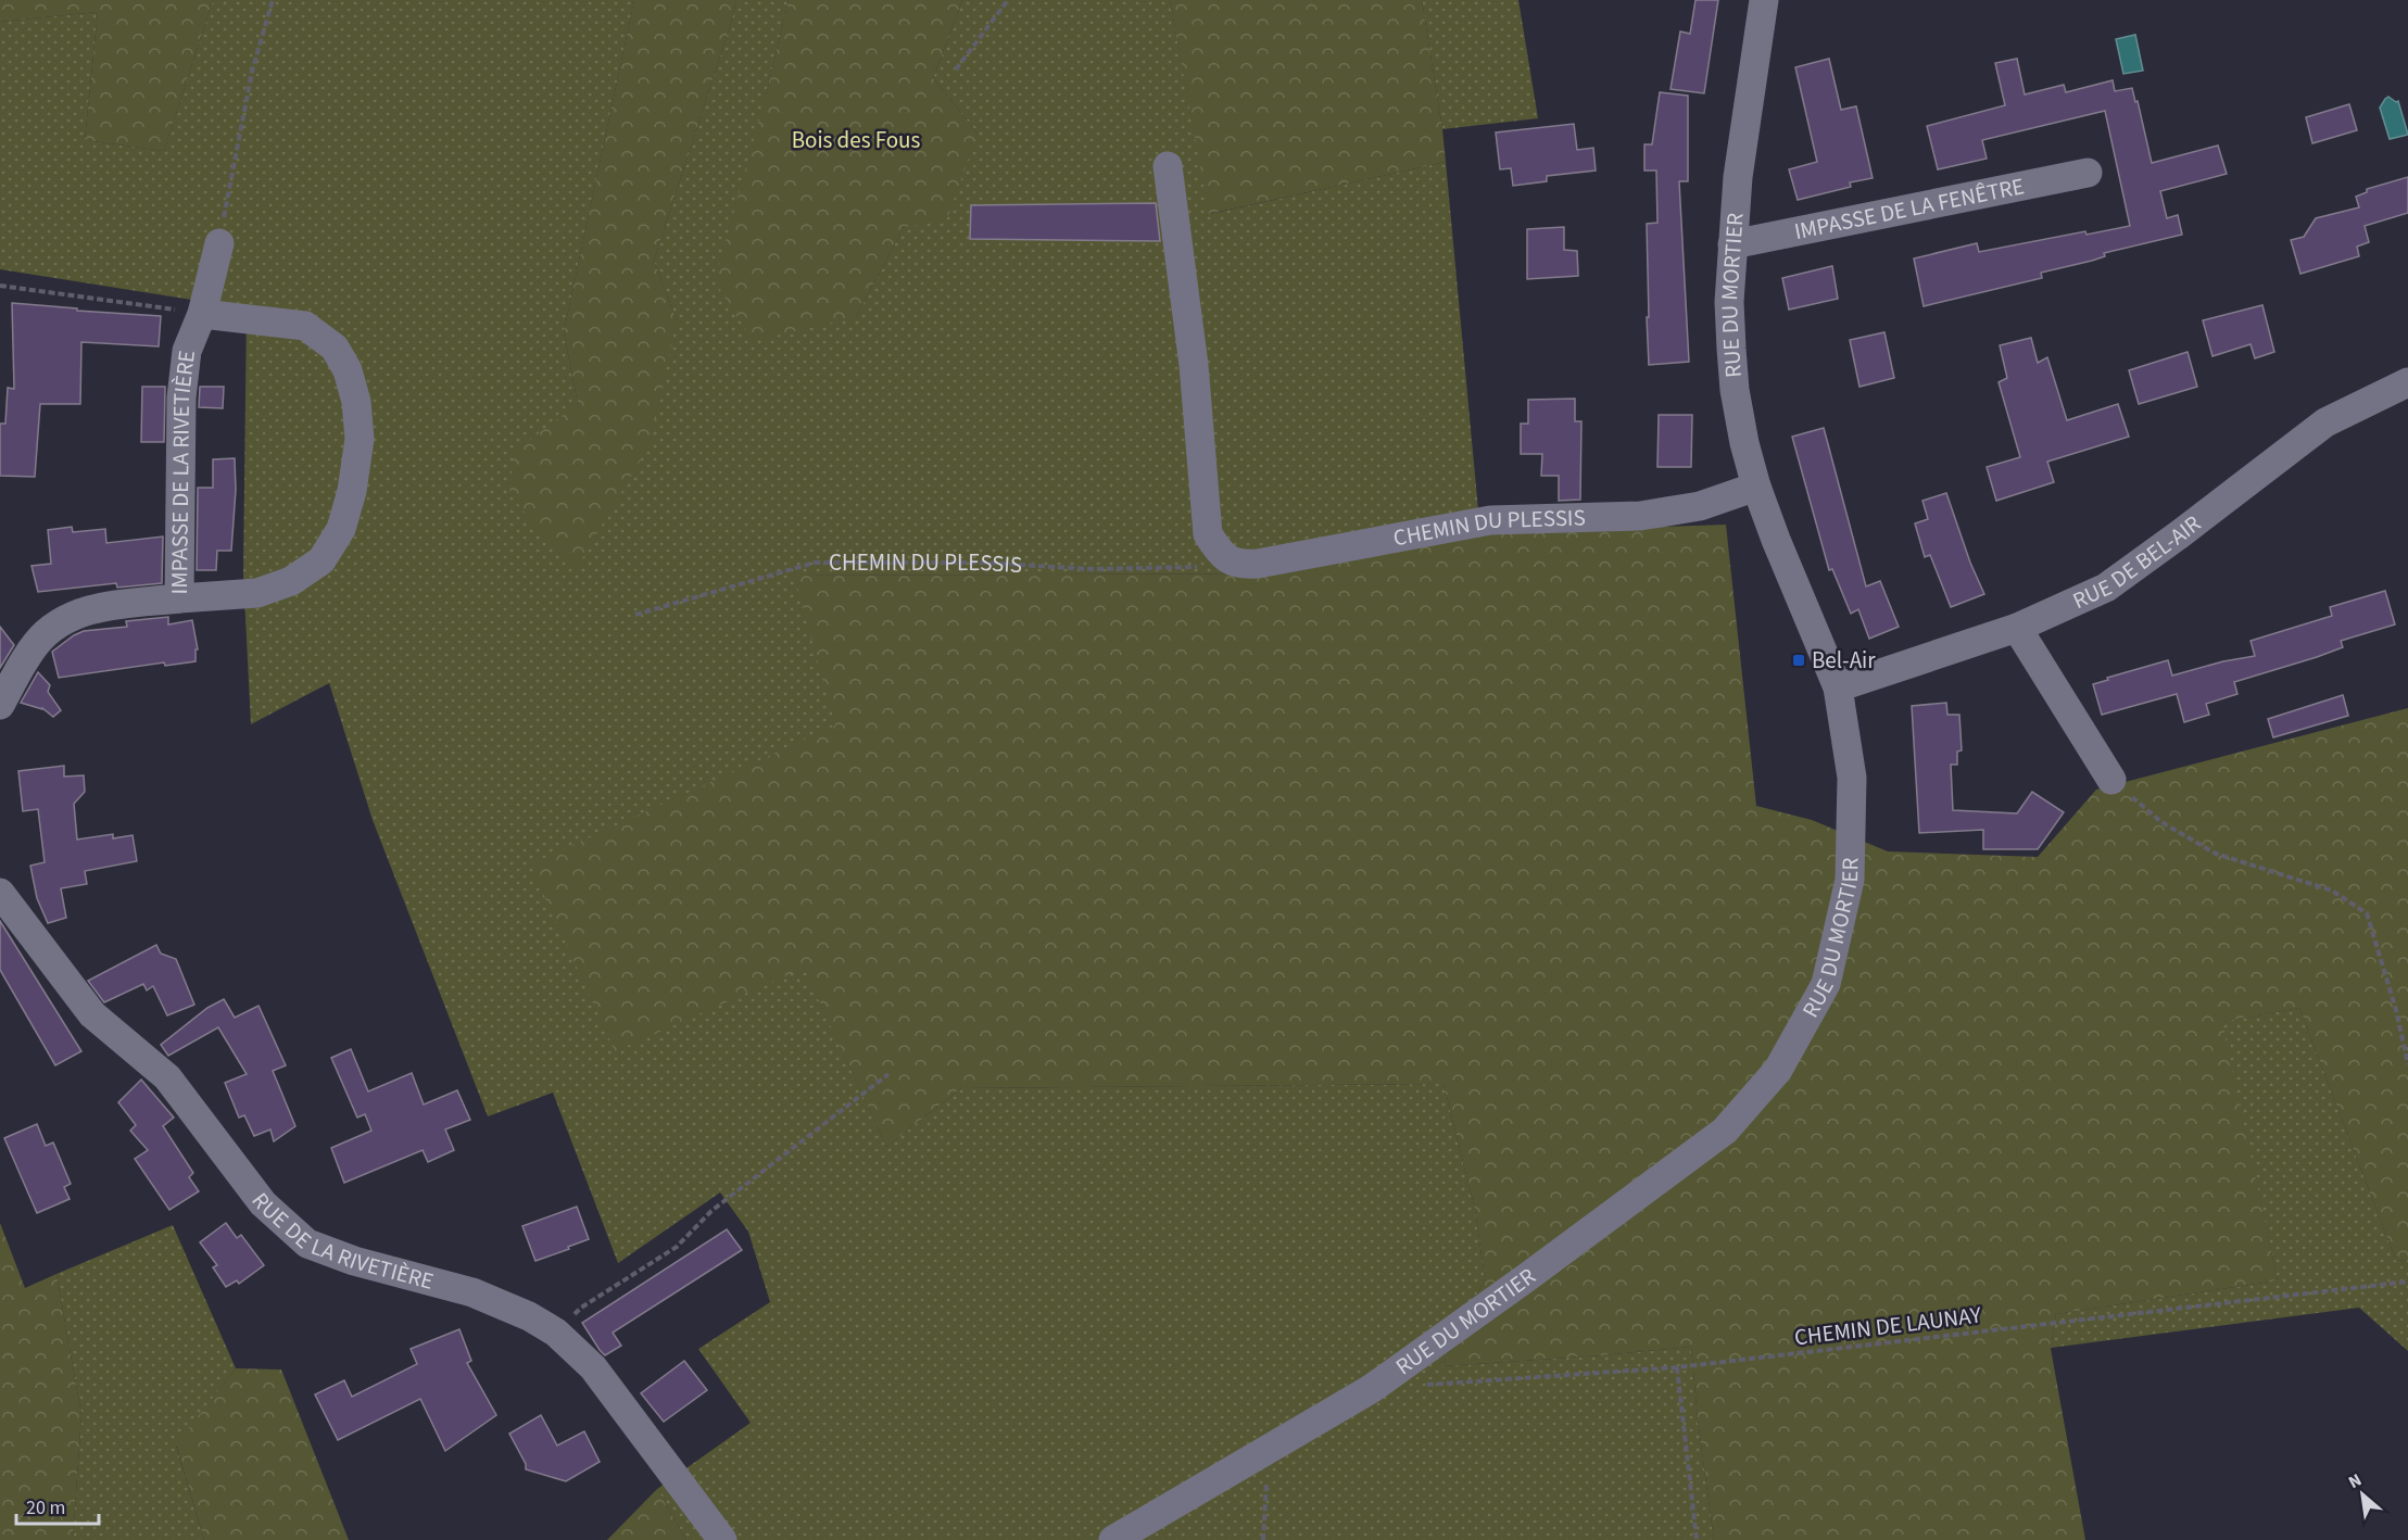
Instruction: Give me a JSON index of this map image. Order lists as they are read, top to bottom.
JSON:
{
  "streets": {
    "street": [
      "IMPASSE DE LA FENÊTRE",
      "RUE DU MORTIER",
      "IMPASSE DE LA RIVETIÈRE",
      "CHEMIN DU PLESSIS",
      "RUE DE BEL-AIR",
      "RUE DE LA RIVETIÈRE"
    ],
    "path": ["CHEMIN DE LAUNAY"]
  },
  "crossings": [
    ["IMPASSE DE LA FENÊTRE", "RUE DU MORTIER"],
    ["RUE DU MORTIER", "CHEMIN DU PLESSIS"],
    ["RUE DU MORTIER", "RUE DE BEL-AIR"]
  ],
  "parks": ["Bois des Fous"],
  "places": {
    "transit": ["Bel-Air"]
  },
  "scale_bar": "20 m",
  "north": "top left"
}
